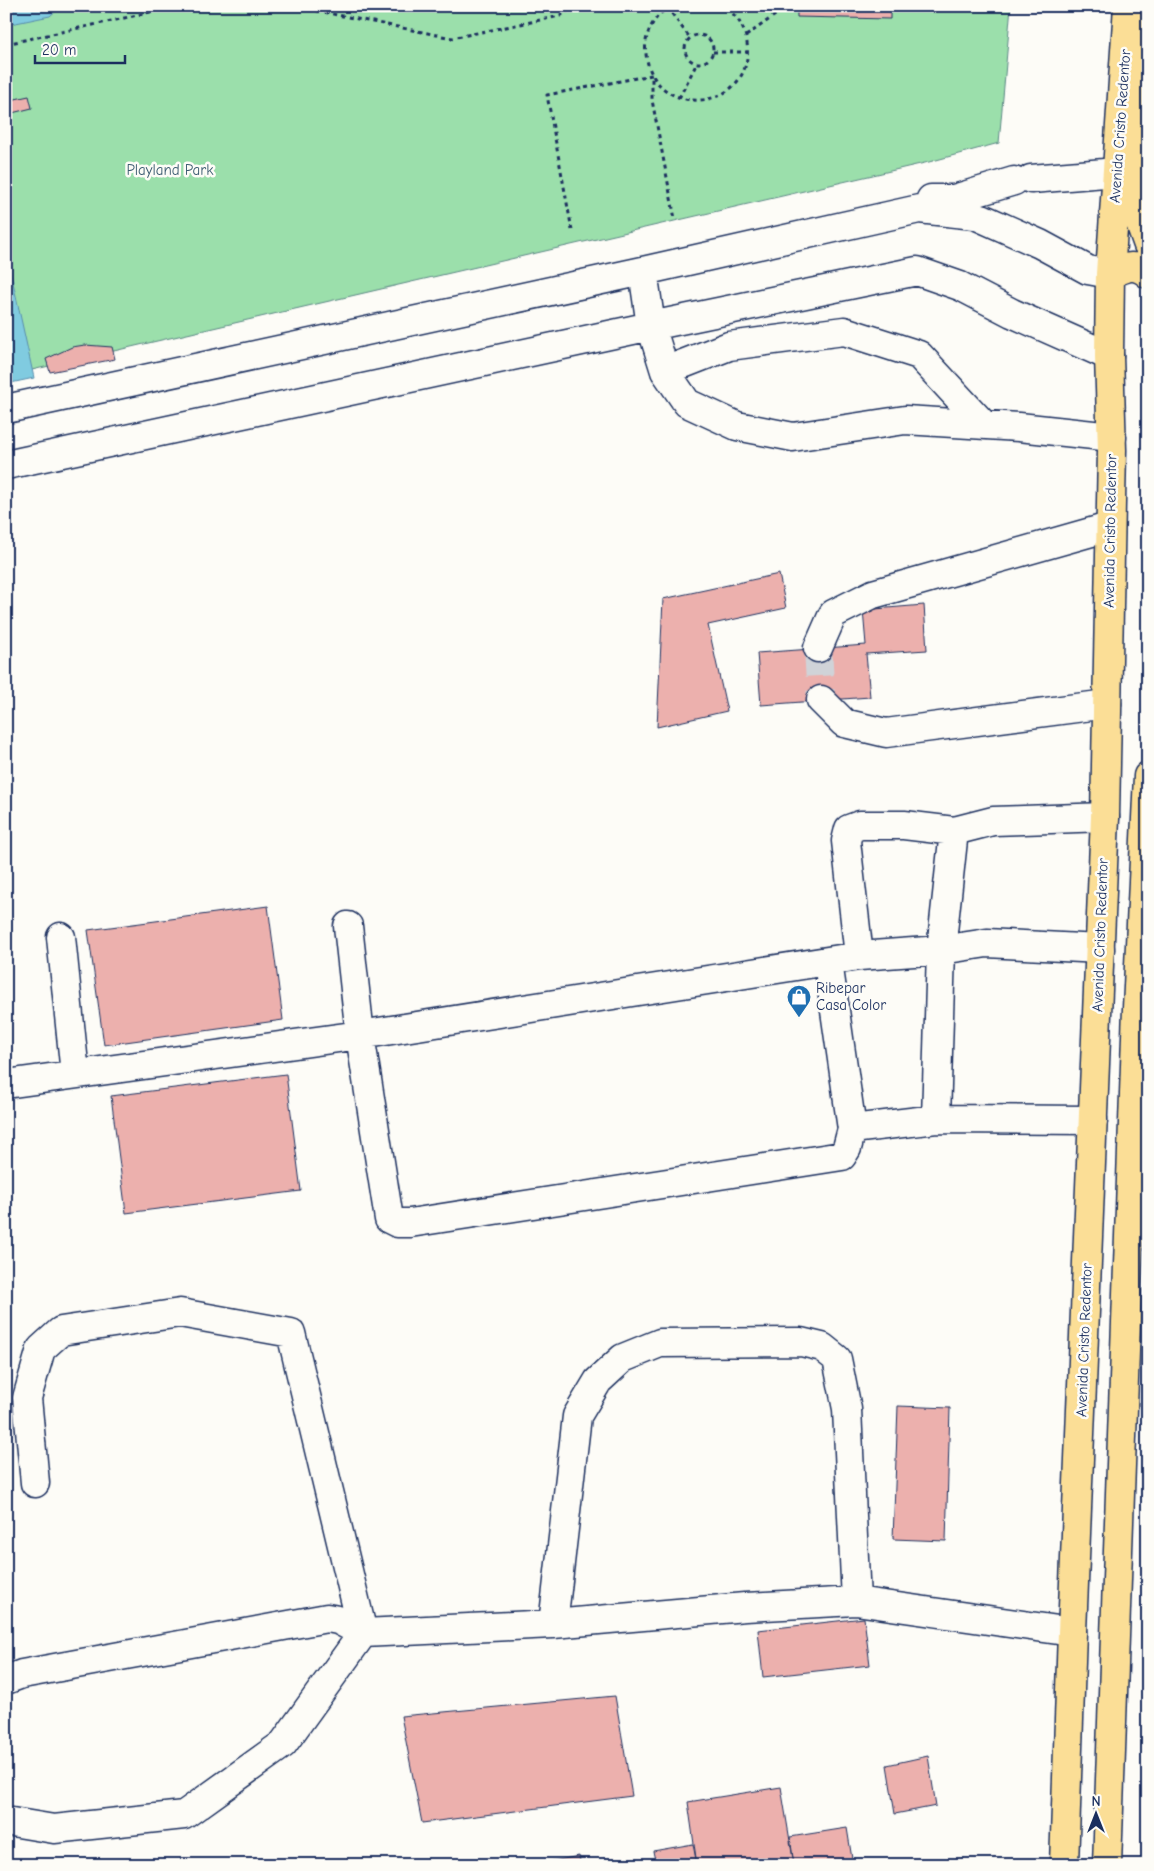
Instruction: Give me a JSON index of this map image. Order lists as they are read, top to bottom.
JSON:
{
  "streets": {
    "highway": ["Avenida Cristo Redentor"]
  },
  "parks": ["Playland Park"],
  "places": {
    "shop": ["Ribepar Casa Color"]
  },
  "scale_bar": "20 m",
  "north": "top"
}
